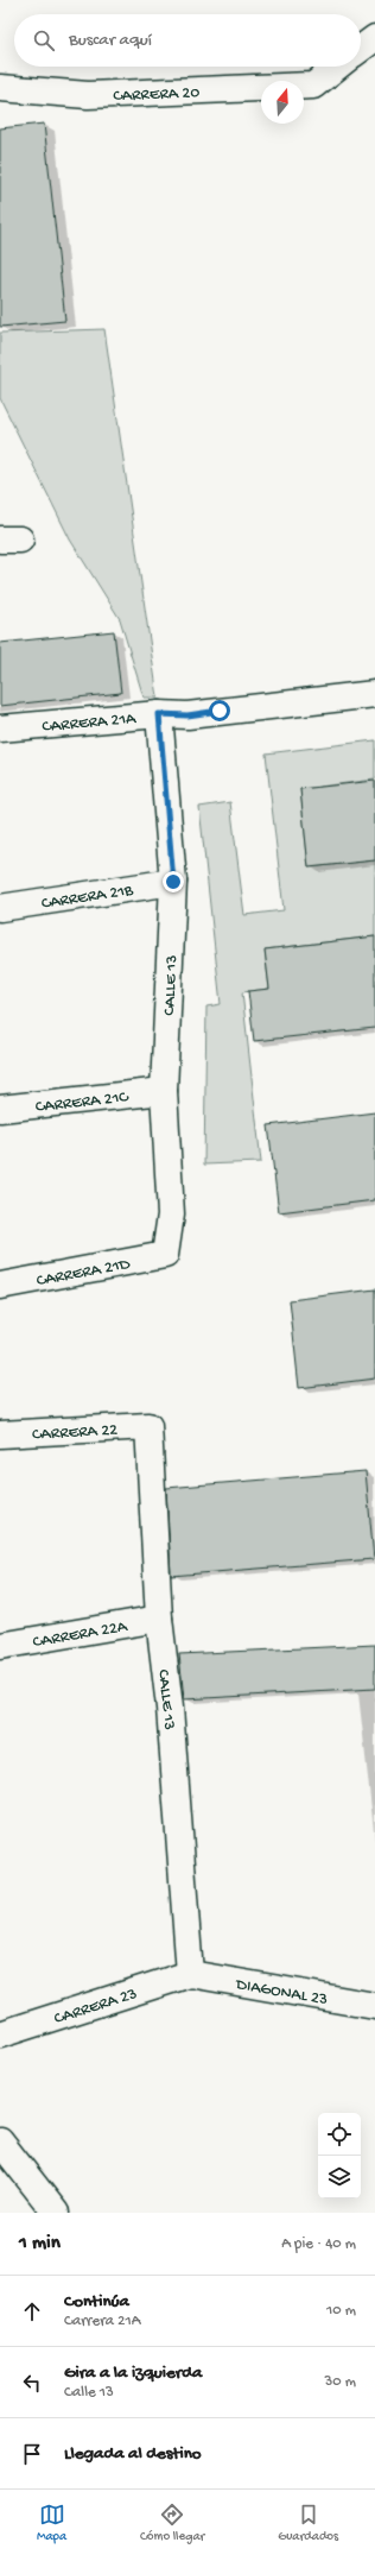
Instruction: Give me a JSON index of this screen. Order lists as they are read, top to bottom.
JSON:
{
  "streets": {
    "street": [
      "CARRERA 20",
      "CARRERA 21A",
      "CARRERA 21B",
      "CALLE 13",
      "CARRERA 21C",
      "CARRERA 21D",
      "CARRERA 22",
      "CARRERA 22A",
      "DIAGONAL 23",
      "CARRERA 23"
    ]
  },
  "crossings": [
    ["CARRERA 21A", "CALLE 13"],
    ["CARRERA 21B", "CALLE 13"],
    ["CALLE 13", "CARRERA 21C"],
    ["CALLE 13", "CARRERA 21D"],
    ["CALLE 13", "CARRERA 22"],
    ["CALLE 13", "CARRERA 22A"],
    ["CALLE 13", "DIAGONAL 23"],
    ["CALLE 13", "CARRERA 23"],
    ["DIAGONAL 23", "CARRERA 23"]
  ],
  "north": "top",
  "page": {
    "search": "Buscar aquí",
    "heading": ["1 min", "A pie · 40 m"],
    "list": [
      ["Continúa", "Carrera 21A", "10 m"],
      ["Gira a la izquierda", "Calle 13", "30 m"],
      "Llegada al destino"
    ],
    "nav": ["Mapa", "Cómo llegar", "Guardados"]
  }
}
